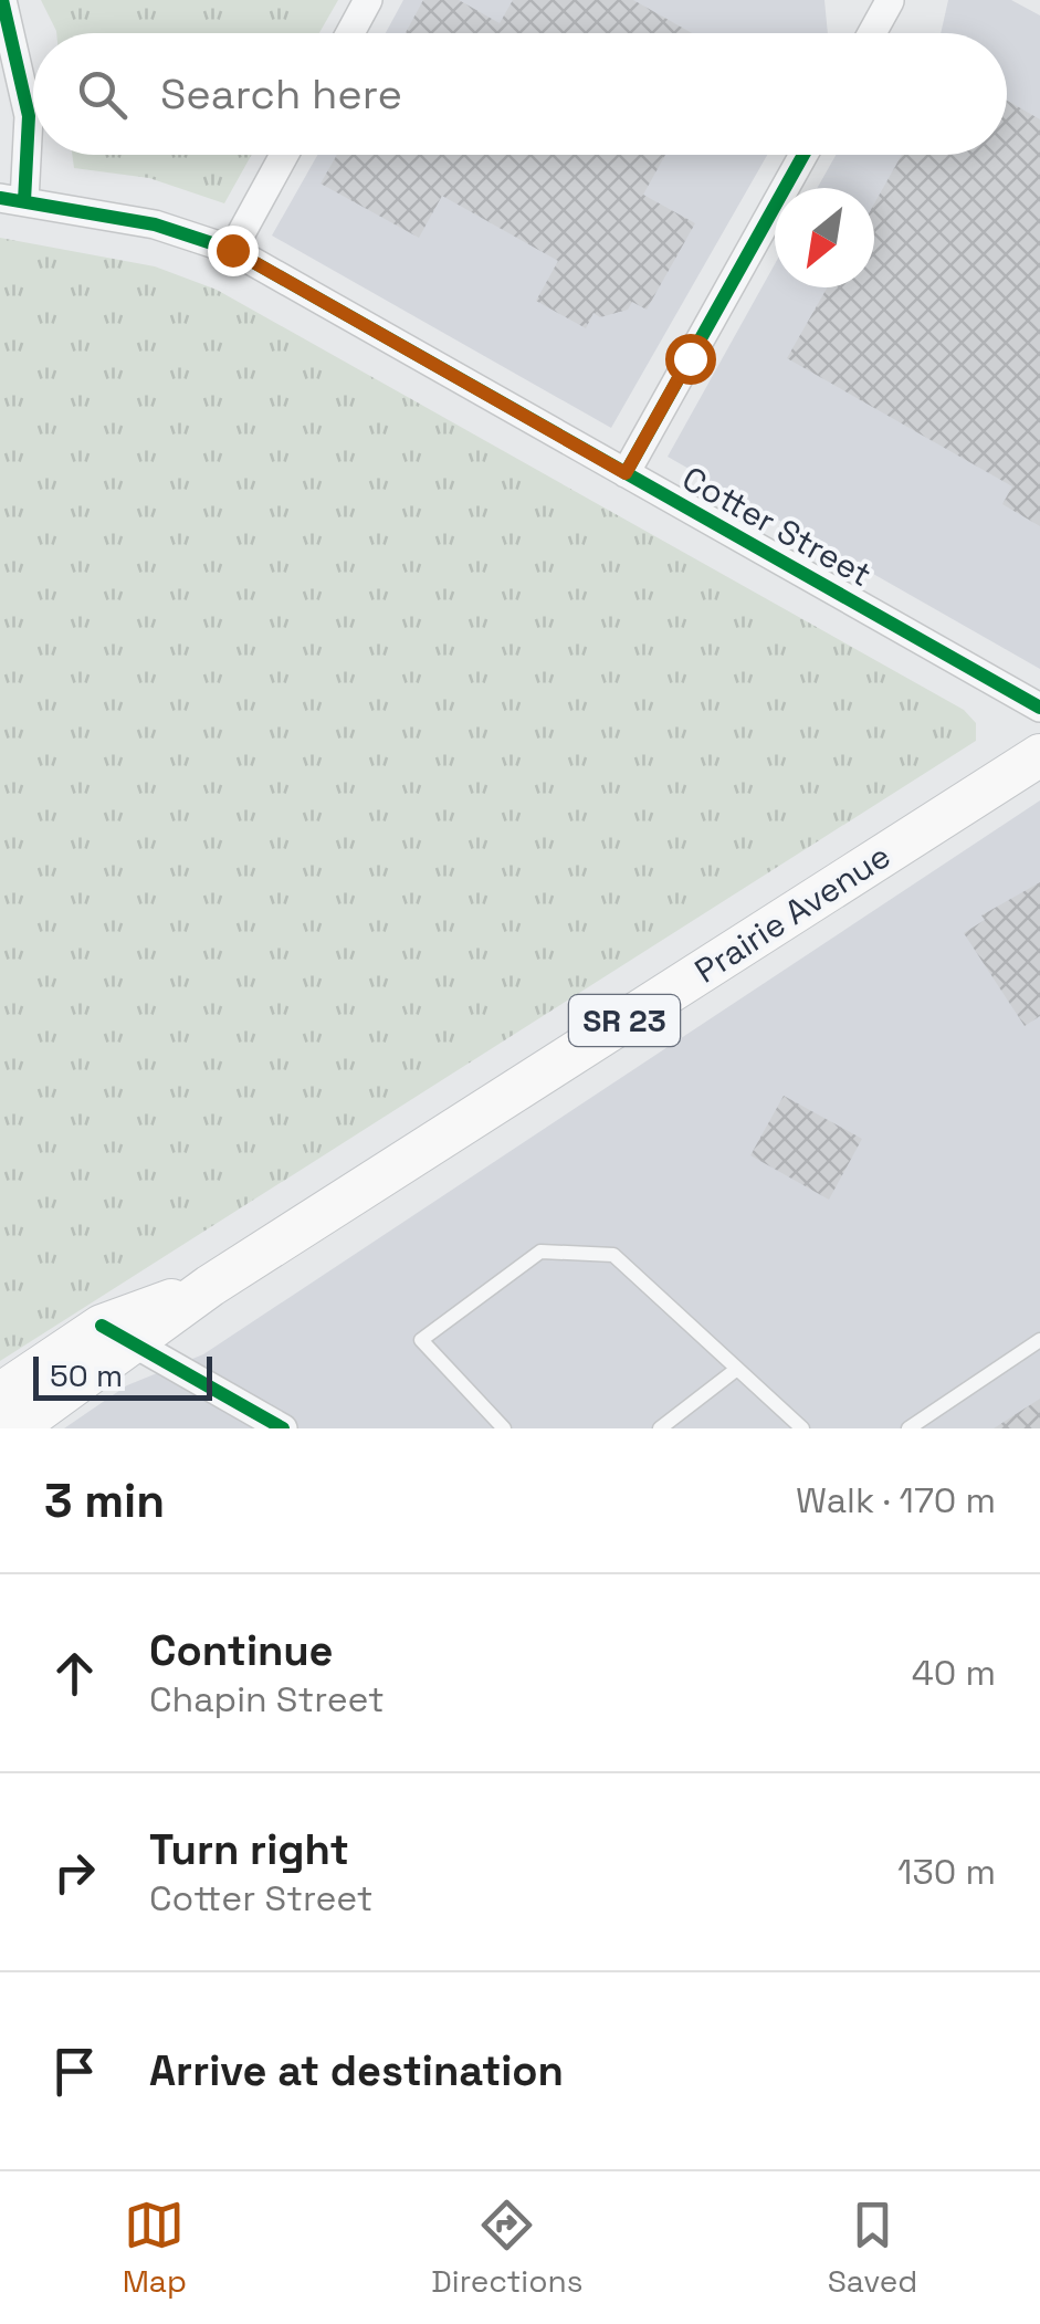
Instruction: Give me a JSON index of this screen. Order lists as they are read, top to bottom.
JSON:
{
  "streets": {
    "main road": ["Prairie Avenue", "SR 23"],
    "street": ["Cotter Street"]
  },
  "scale_bar": "50 m",
  "north": "bottom left",
  "page": {
    "search": "Search here",
    "scale": "50 m",
    "heading": ["3 min", "Walk · 170 m"],
    "list": [
      ["Continue", "Chapin Street", "40 m"],
      ["Turn right", "Cotter Street", "130 m"],
      "Arrive at destination"
    ],
    "nav": ["Map", "Directions", "Saved"]
  }
}
